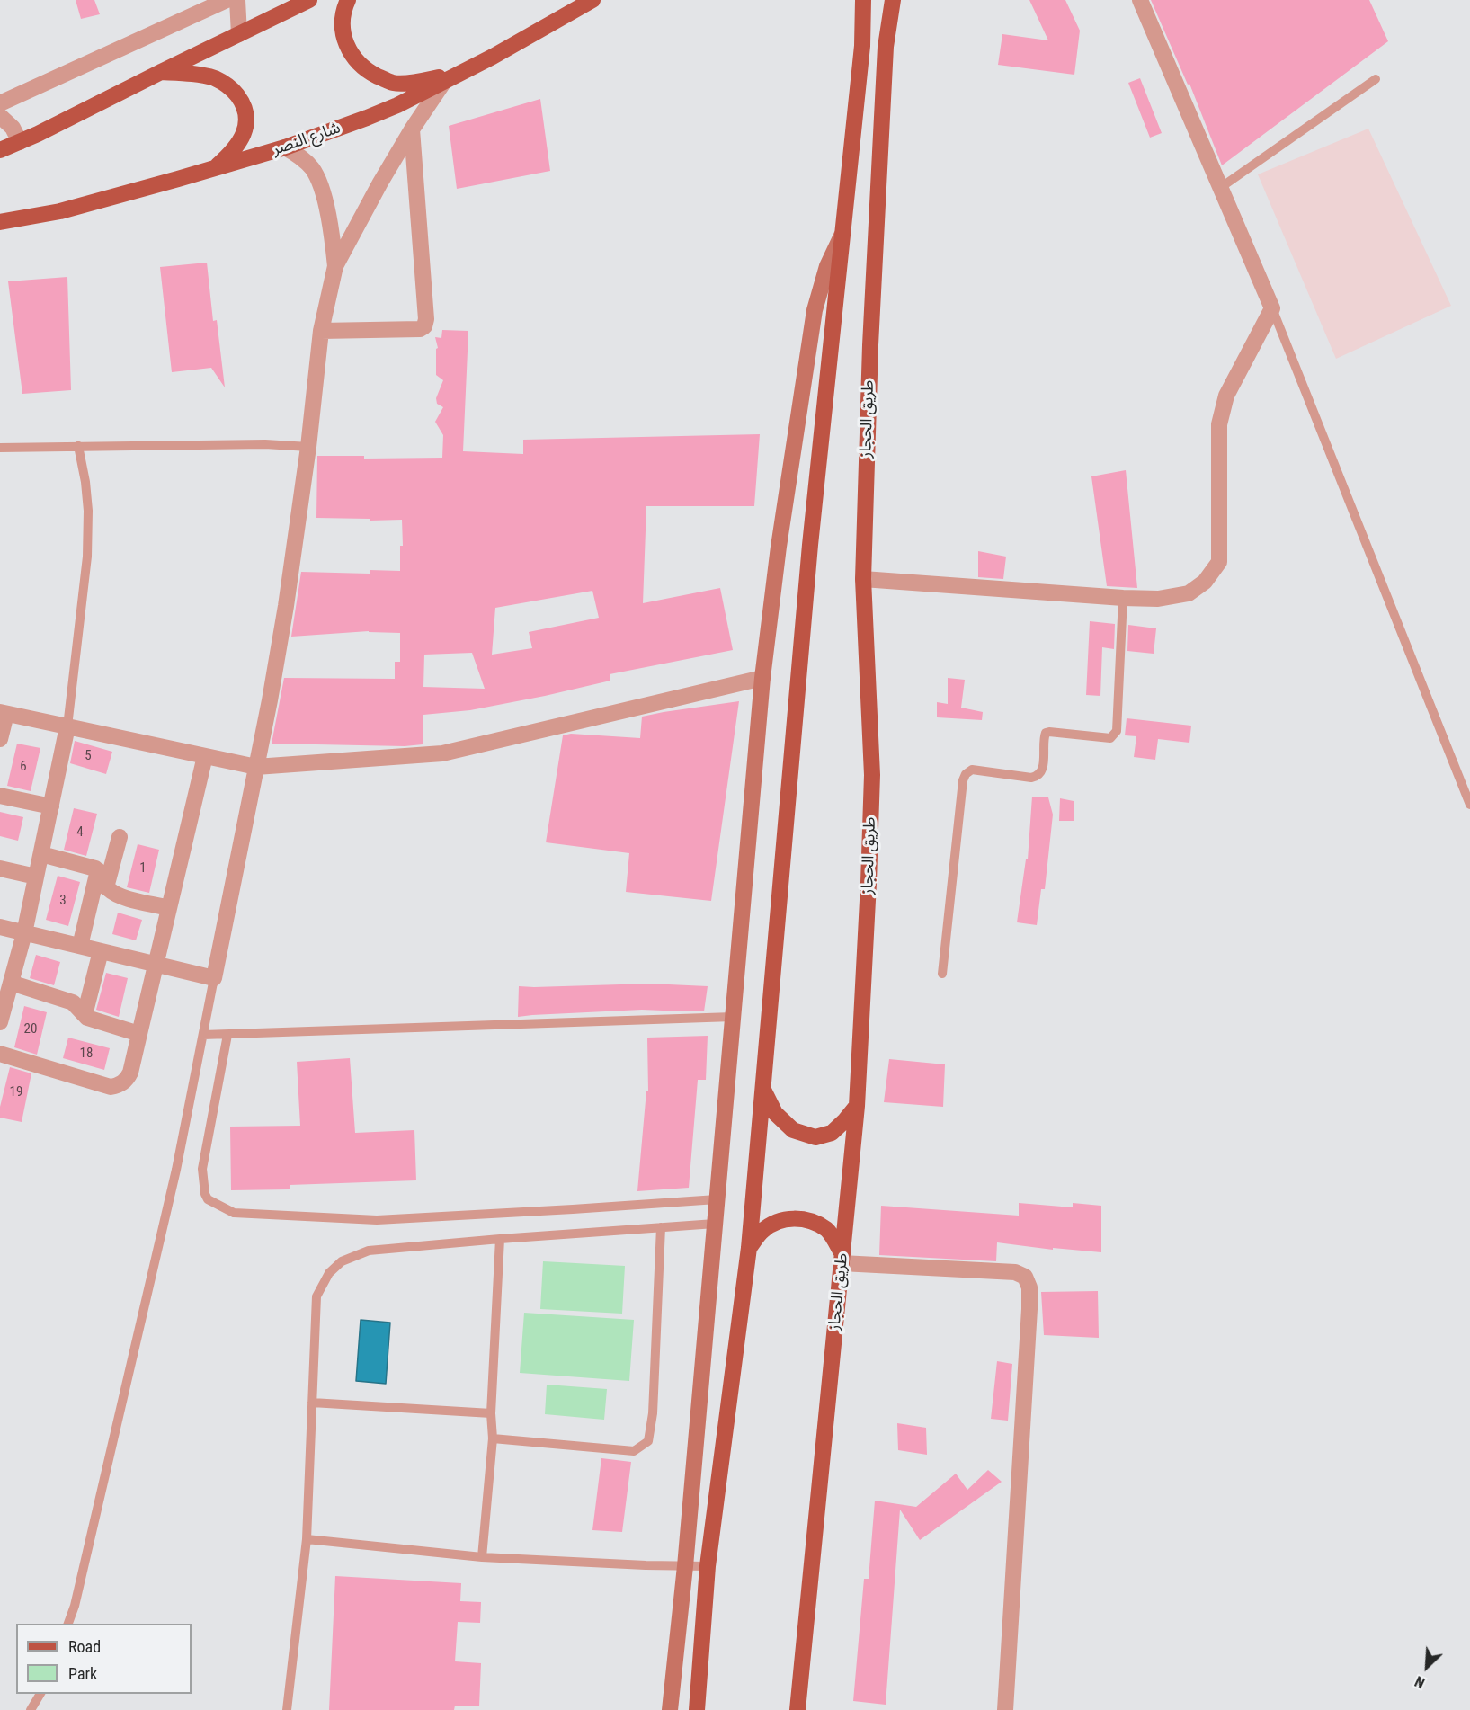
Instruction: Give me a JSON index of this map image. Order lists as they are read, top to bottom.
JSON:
{
  "streets": {
    "main road": ["شارع النصر", "طريق الحجاز"]
  },
  "house_numbers": [
    "5",
    "6",
    "4",
    "1",
    "3",
    "20",
    "18",
    "19"
  ],
  "legend": ["Road", "Park"],
  "north": "bottom left"
}
